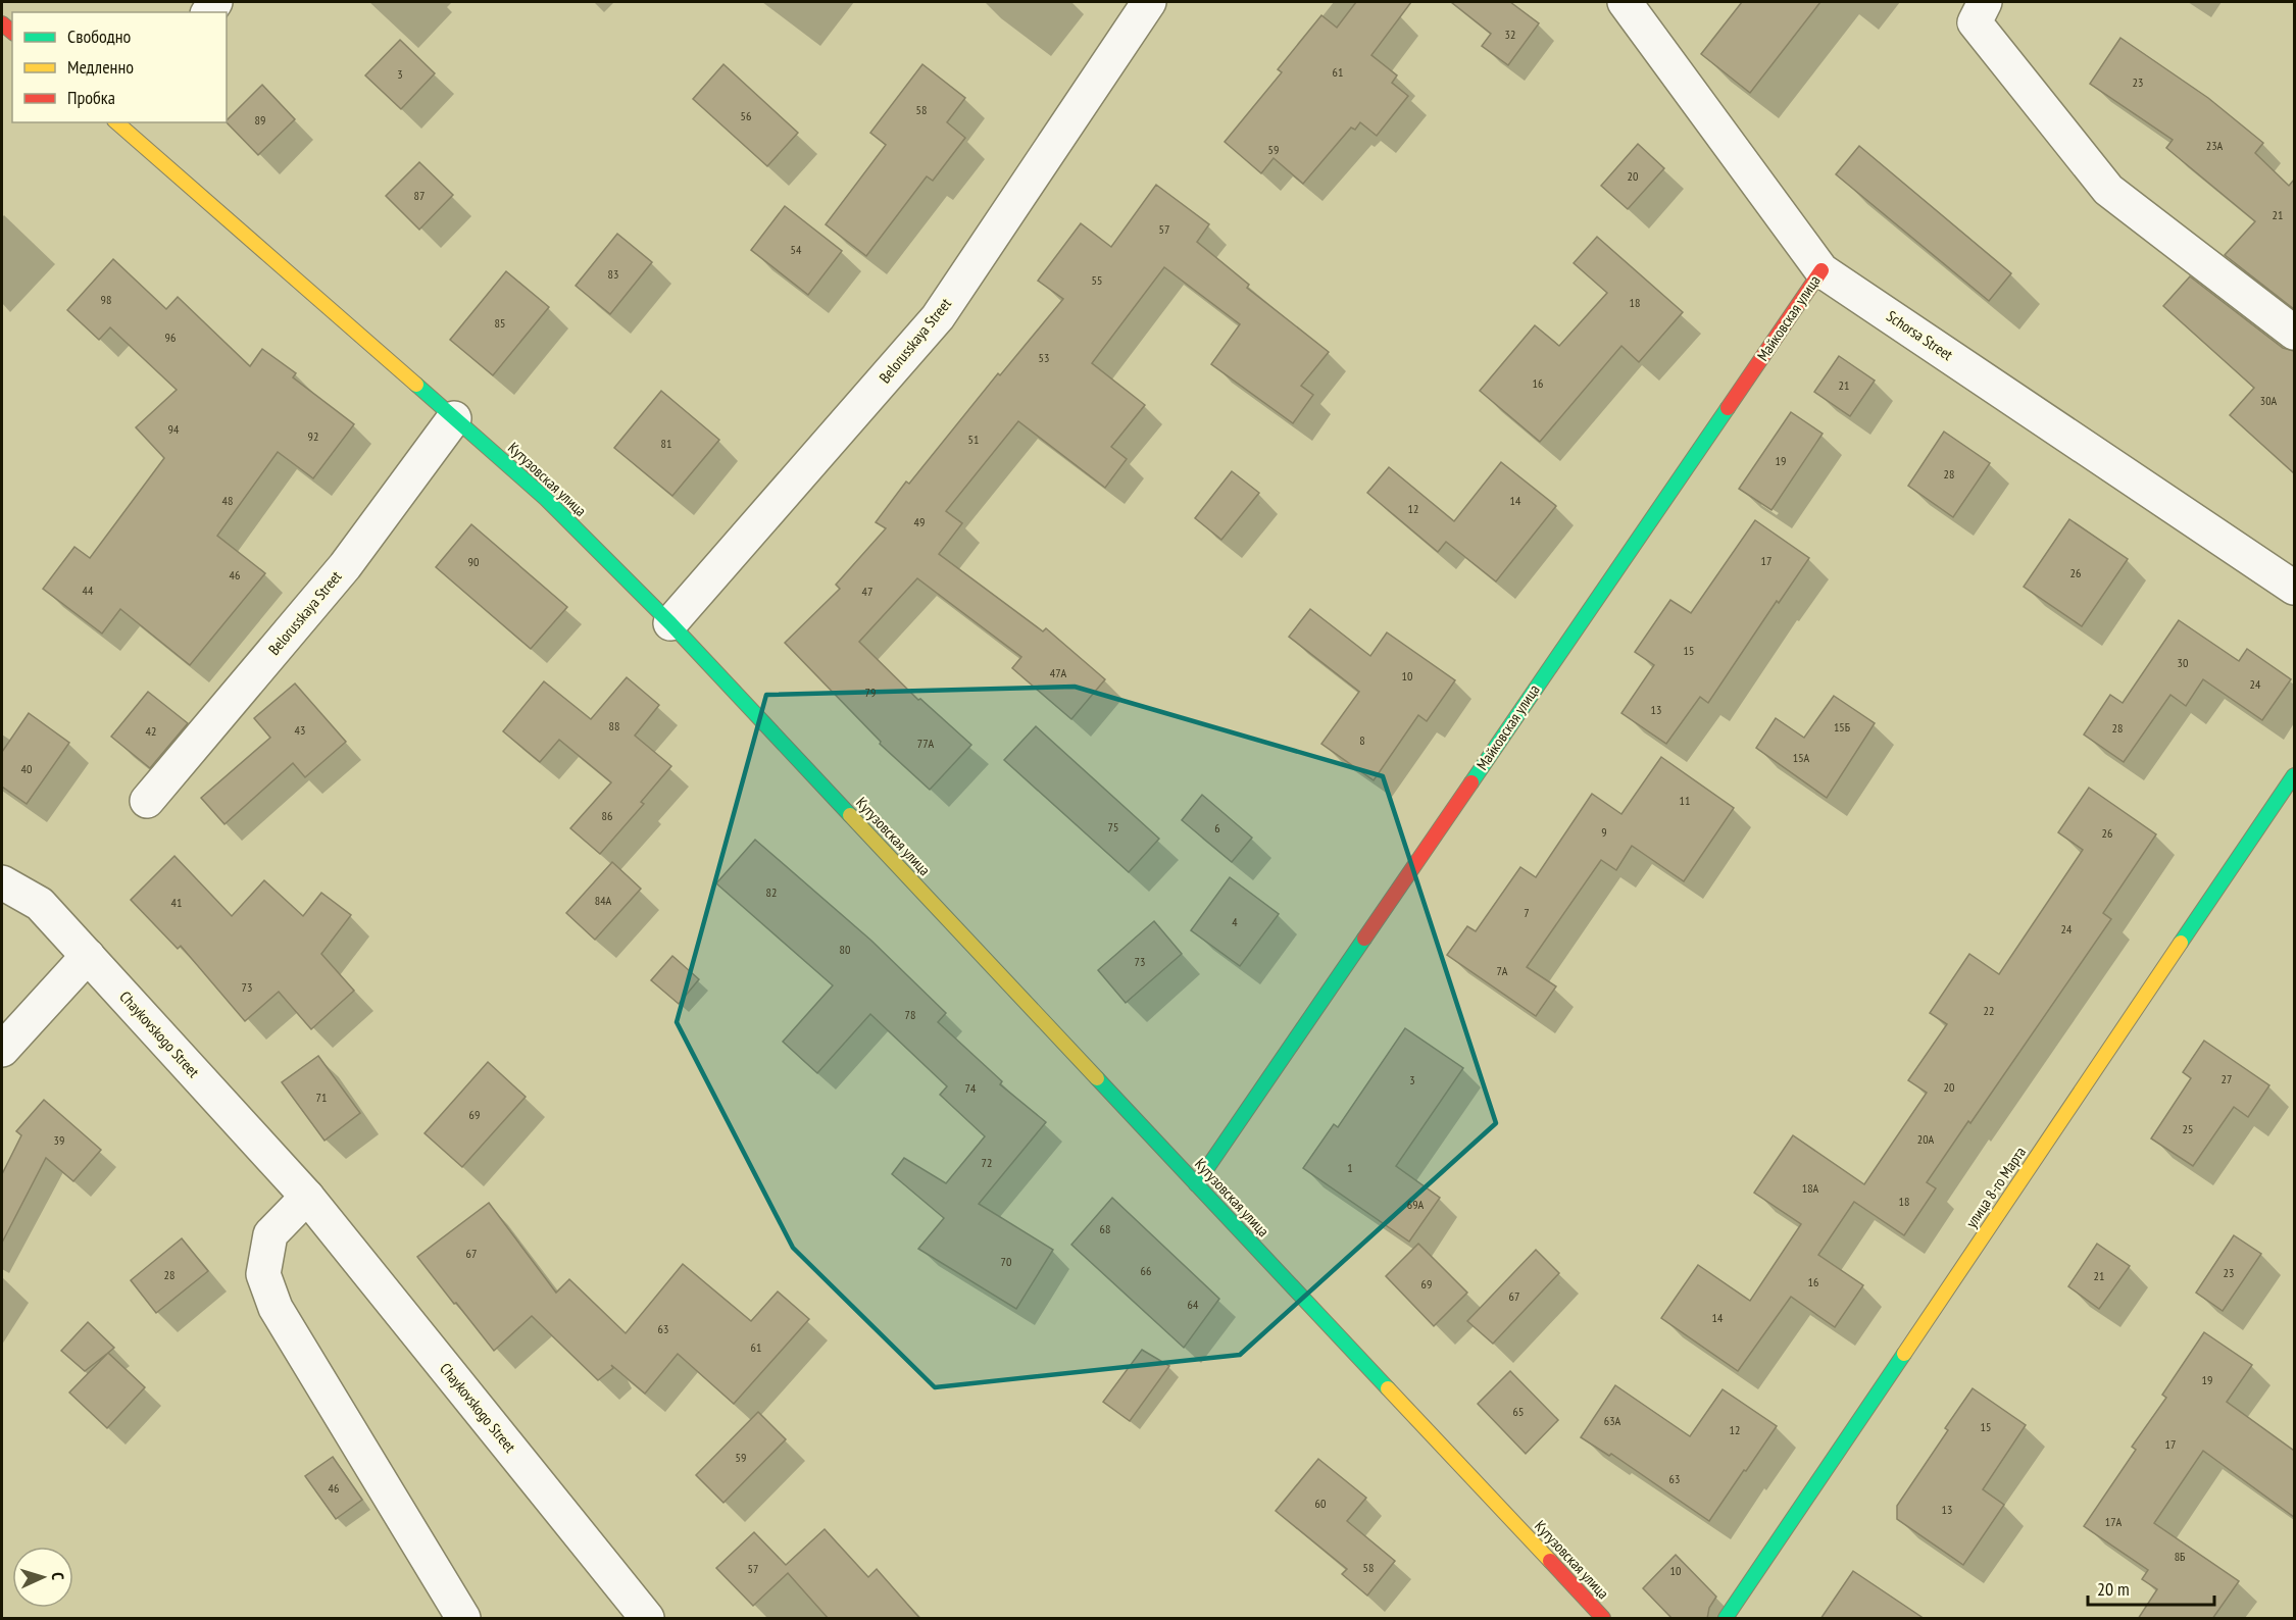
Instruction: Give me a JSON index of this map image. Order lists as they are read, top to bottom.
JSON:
{
  "streets": {
    "street": [
      "Майковская улица",
      "Schorsa Street",
      "Belorusskaya Street",
      "Кутузовская улица",
      "Chaykovskogo Street",
      "улица 8-го Марта"
    ]
  },
  "crossings": [
    ["Майковская улица", "Schorsa Street"],
    ["Майковская улица", "Кутузовская улица"],
    ["Belorusskaya Street", "Кутузовская улица"]
  ],
  "house_numbers": [
    "32",
    "61",
    "3",
    "23",
    "58",
    "56",
    "89",
    "23А",
    "59",
    "20",
    "87",
    "21",
    "57",
    "54",
    "83",
    "55",
    "98",
    "18",
    "85",
    "96",
    "53",
    "16",
    "21",
    "30А",
    "94",
    "92",
    "51",
    "81",
    "19",
    "28",
    "48",
    "14",
    "12",
    "49",
    "17",
    "90",
    "26",
    "46",
    "44",
    "47",
    "15",
    "30",
    "47А",
    "10",
    "24",
    "79",
    "13",
    "88",
    "15Б",
    "28",
    "43",
    "42",
    "8",
    "77А",
    "15А",
    "40",
    "11",
    "86",
    "75",
    "6",
    "9",
    "26",
    "82",
    "84А",
    "41",
    "7",
    "4",
    "24",
    "80",
    "73",
    "7А",
    "73",
    "22",
    "78",
    "27",
    "3",
    "20",
    "74",
    "71",
    "69",
    "25",
    "20А",
    "39",
    "72",
    "1",
    "18А",
    "18",
    "69А",
    "68",
    "67",
    "70",
    "66",
    "23",
    "28",
    "21",
    "16",
    "69",
    "67",
    "64",
    "14",
    "63",
    "61",
    "19",
    "65",
    "63А",
    "15",
    "12",
    "17",
    "59",
    "63",
    "46",
    "60",
    "13",
    "17А",
    "8Б",
    "58",
    "57",
    "10"
  ],
  "legend": ["Свободно", "Медленно", "Пробка"],
  "scale_bar": "20 m",
  "north": "right"
}
